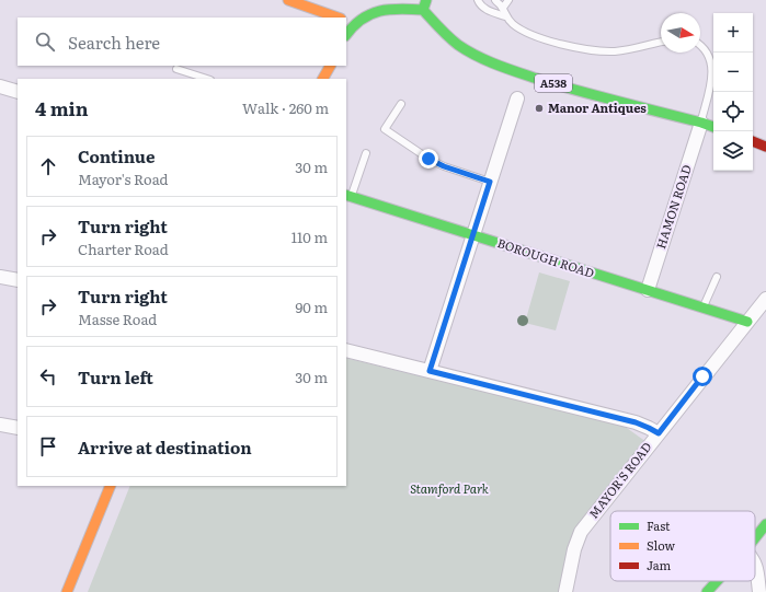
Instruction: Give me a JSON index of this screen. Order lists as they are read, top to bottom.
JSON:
{
  "streets": {
    "street": [
      "A538",
      "HAMON ROAD",
      "BOROUGH ROAD",
      "MAYOR'S ROAD"
    ]
  },
  "crossings": [
    ["A538", "HAMON ROAD"],
    ["HAMON ROAD", "BOROUGH ROAD"],
    ["BOROUGH ROAD", "MAYOR'S ROAD"]
  ],
  "parks": ["Stamford Park"],
  "places": ["Manor Antiques"],
  "legend": ["Fast", "Slow", "Jam"],
  "north": "right",
  "page": {
    "map_buttons": ["+", "−"],
    "search": "Search here",
    "heading": ["4 min", "Walk · 260 m"],
    "list": [
      ["Continue", "Mayor's Road", "30 m"],
      ["Turn right", "Charter Road", "110 m"],
      ["Turn right", "Masse Road", "90 m"],
      ["Turn left", "30 m"],
      "Arrive at destination"
    ]
  }
}
